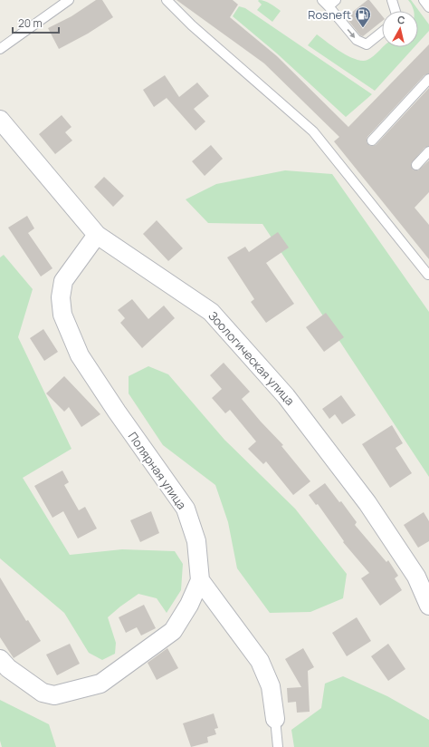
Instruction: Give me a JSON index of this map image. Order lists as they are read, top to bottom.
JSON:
{
  "streets": {
    "street": ["Зоологическая улица", "Полярная улица"]
  },
  "crossings": [
    ["Зоологическая улица", "Полярная улица"]
  ],
  "places": {
    "fuel station": ["Rosneft"]
  },
  "scale_bar": "20 m",
  "north": "top"
}
